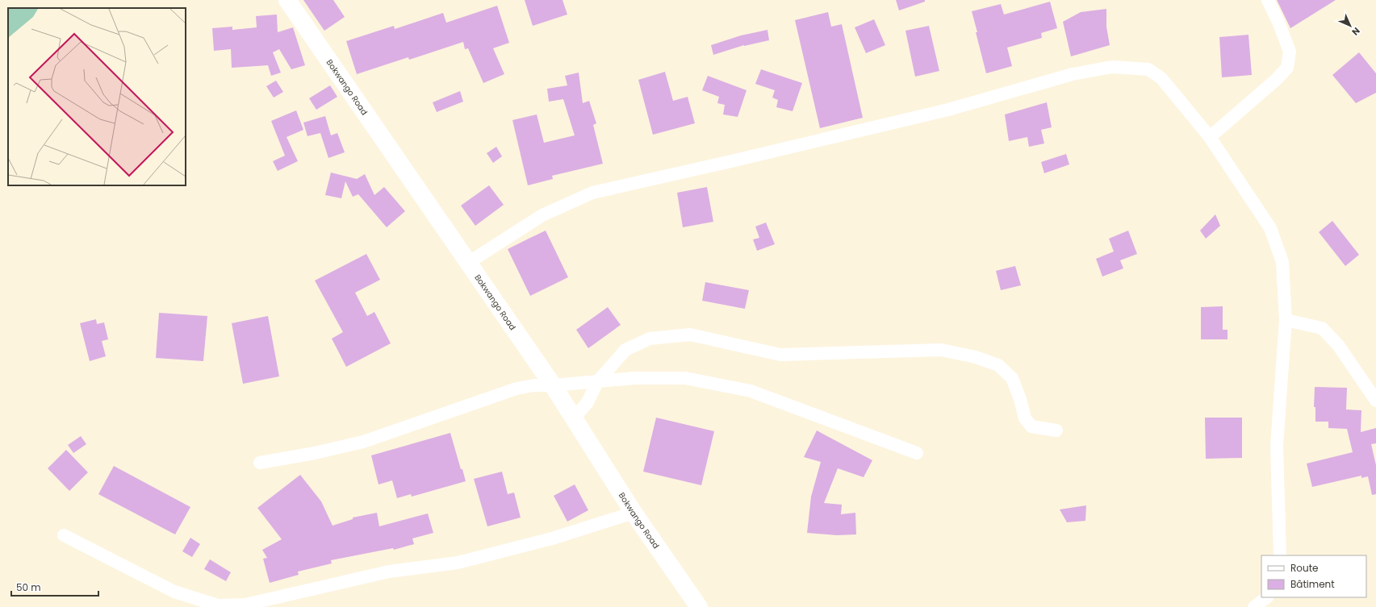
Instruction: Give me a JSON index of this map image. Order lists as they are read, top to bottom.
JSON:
{
  "streets": {
    "street": ["Bokwango Road"]
  },
  "legend": ["Route", "Bâtiment"],
  "scale_bar": "50 m",
  "north": "bottom right"
}
